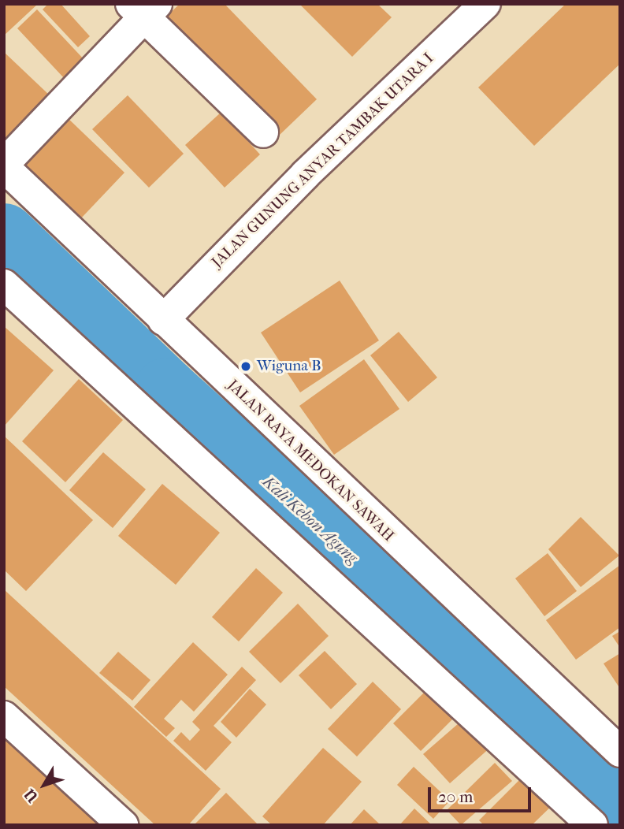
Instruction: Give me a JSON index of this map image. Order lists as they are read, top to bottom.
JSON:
{
  "streets": {
    "street": ["JALAN GUNUNG ANYAR TAMBAK UTARA I", "JALAN RAYA MEDOKAN SAWAH"]
  },
  "crossings": [
    ["JALAN GUNUNG ANYAR TAMBAK UTARA I", "JALAN RAYA MEDOKAN SAWAH"]
  ],
  "water": ["Kali Kebon Agung"],
  "places": ["Wiguna B"],
  "scale_bar": "20 m",
  "north": "bottom left"
}
